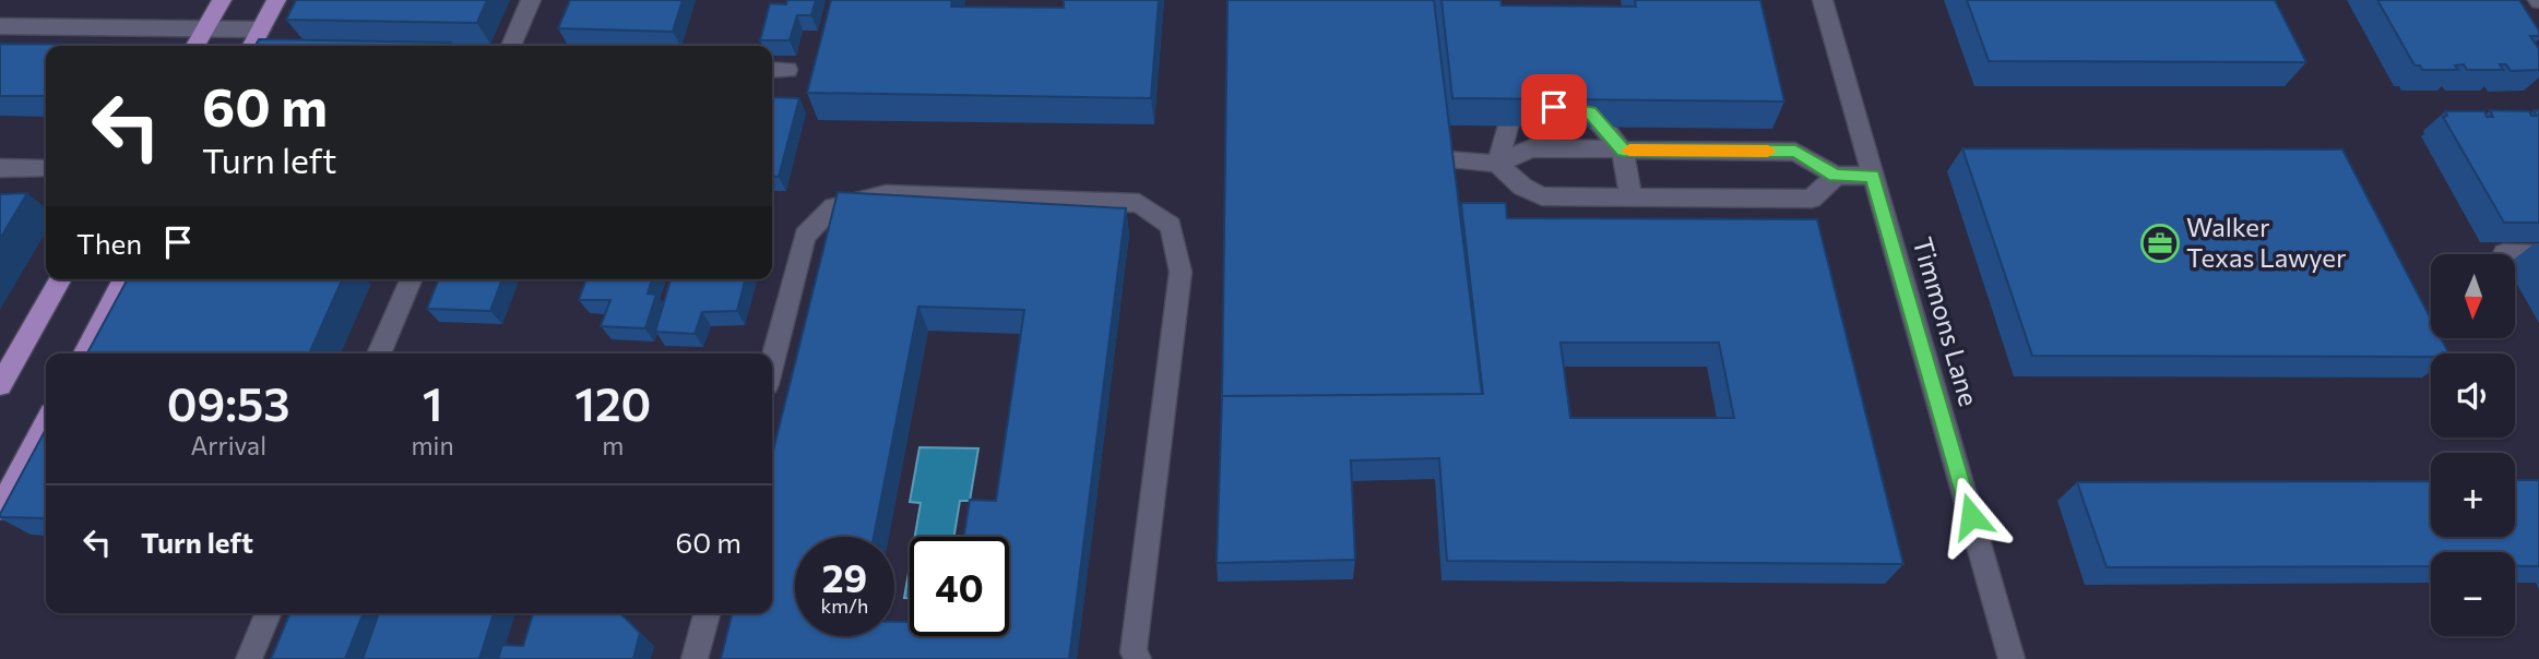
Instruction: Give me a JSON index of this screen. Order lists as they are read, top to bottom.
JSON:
{
  "streets": {
    "street": ["Timmons Lane"]
  },
  "places": {
    "office": ["Walker Texas Lawyer"]
  },
  "north": "bottom",
  "page": {
    "turn": ["60 m", "Turn left"],
    "then": "Then",
    "map_buttons": ["+", "−"],
    "eta": [
      "09:53",
      "Arrival",
      "1",
      "min",
      "120",
      "m"
    ],
    "list": [
      {
        "name": "Turn left",
        "value": "60 m"
      }
    ],
    "speed": "29 km/h",
    "limit": "40"
  }
}
